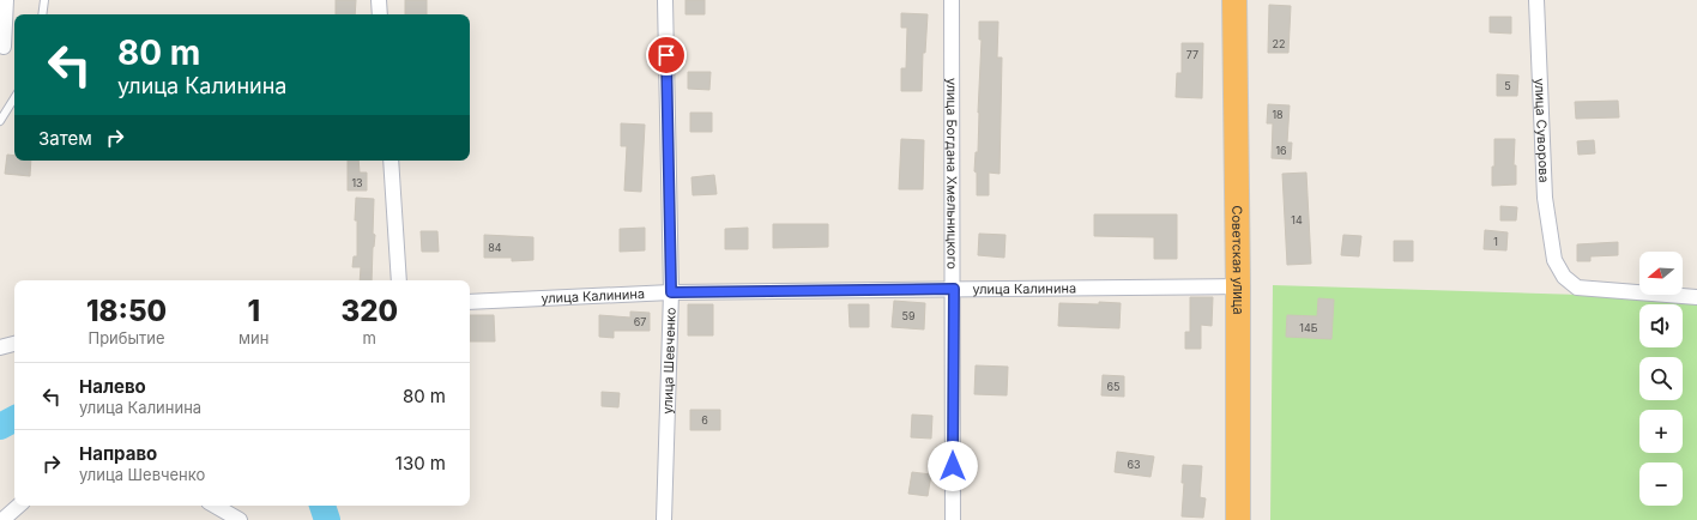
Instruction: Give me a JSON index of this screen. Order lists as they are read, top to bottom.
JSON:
{
  "streets": {
    "highway": ["Советская улица"],
    "street": [
      "улица Суворова",
      "улица Богдана Хмельницкого",
      "улица Калинина",
      "улица Шевченко"
    ]
  },
  "crossings": [
    ["улица Богдана Хмельницкого", "улица Калинина"],
    ["Советская улица", "улица Калинина"],
    ["улица Калинина", "улица Шевченко"]
  ],
  "house_numbers": [
    "22",
    "77",
    "5",
    "18",
    "16",
    "13",
    "14",
    "1",
    "84",
    "59",
    "67",
    "14Б",
    "65",
    "6",
    "63"
  ],
  "north": "left",
  "page": {
    "turn": ["80 m", "улица Калинина"],
    "then": "Затем",
    "map_buttons": ["+", "−"],
    "eta": [
      "18:50",
      "Прибытие",
      "1",
      "мин",
      "320",
      "m"
    ],
    "list": [
      {
        "name": "Налево",
        "note": "улица Калинина",
        "value": "80 m"
      },
      {
        "name": "Направо",
        "note": "улица Шевченко",
        "value": "130 m"
      }
    ]
  }
}
